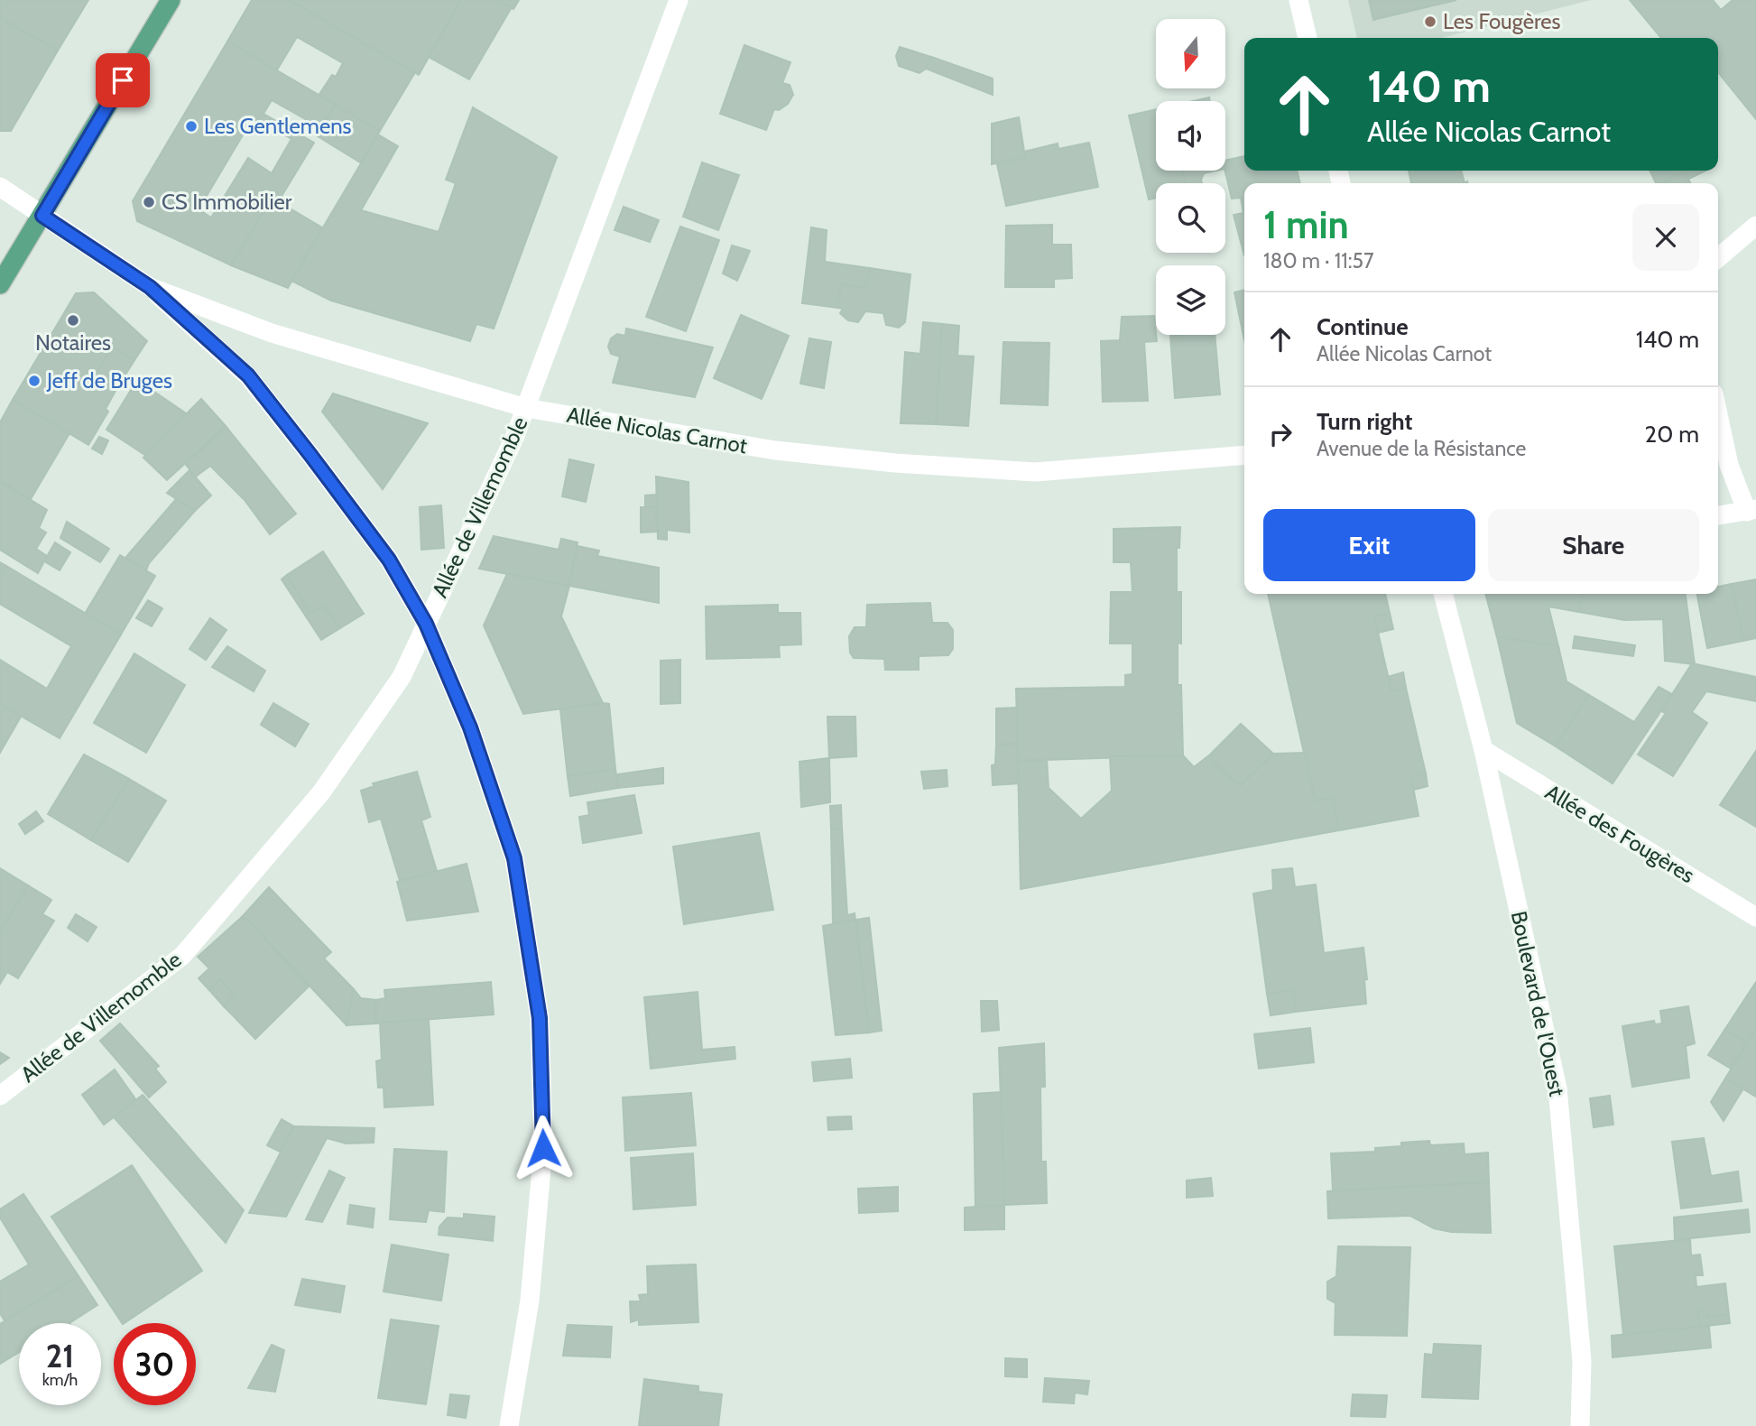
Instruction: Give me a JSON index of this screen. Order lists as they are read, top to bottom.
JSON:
{
  "streets": {
    "street": [
      "Allée Nicolas Carnot",
      "Allée de Villemomble",
      "Allée des Fougères",
      "Boulevard de l'Ouest"
    ]
  },
  "crossings": [
    ["Allée Nicolas Carnot", "Allée de Villemomble"],
    ["Allée des Fougères", "Boulevard de l'Ouest"]
  ],
  "places": [
    "Les Fougères",
    "Les Gentlemens",
    "CS Immobilier",
    "Notaires",
    "Jeff de Bruges"
  ],
  "north": "bottom",
  "page": {
    "turn": ["140 m", "Allée Nicolas Carnot"],
    "heading": ["1 min", "180 m · 11:57"],
    "list": [
      {
        "name": "Continue",
        "note": "Allée Nicolas Carnot",
        "value": "140 m"
      },
      {
        "name": "Turn right",
        "note": "Avenue de la Résistance",
        "value": "20 m"
      }
    ],
    "buttons": ["Exit", "Share"],
    "speed": "21 km/h",
    "limit": "30"
  }
}
